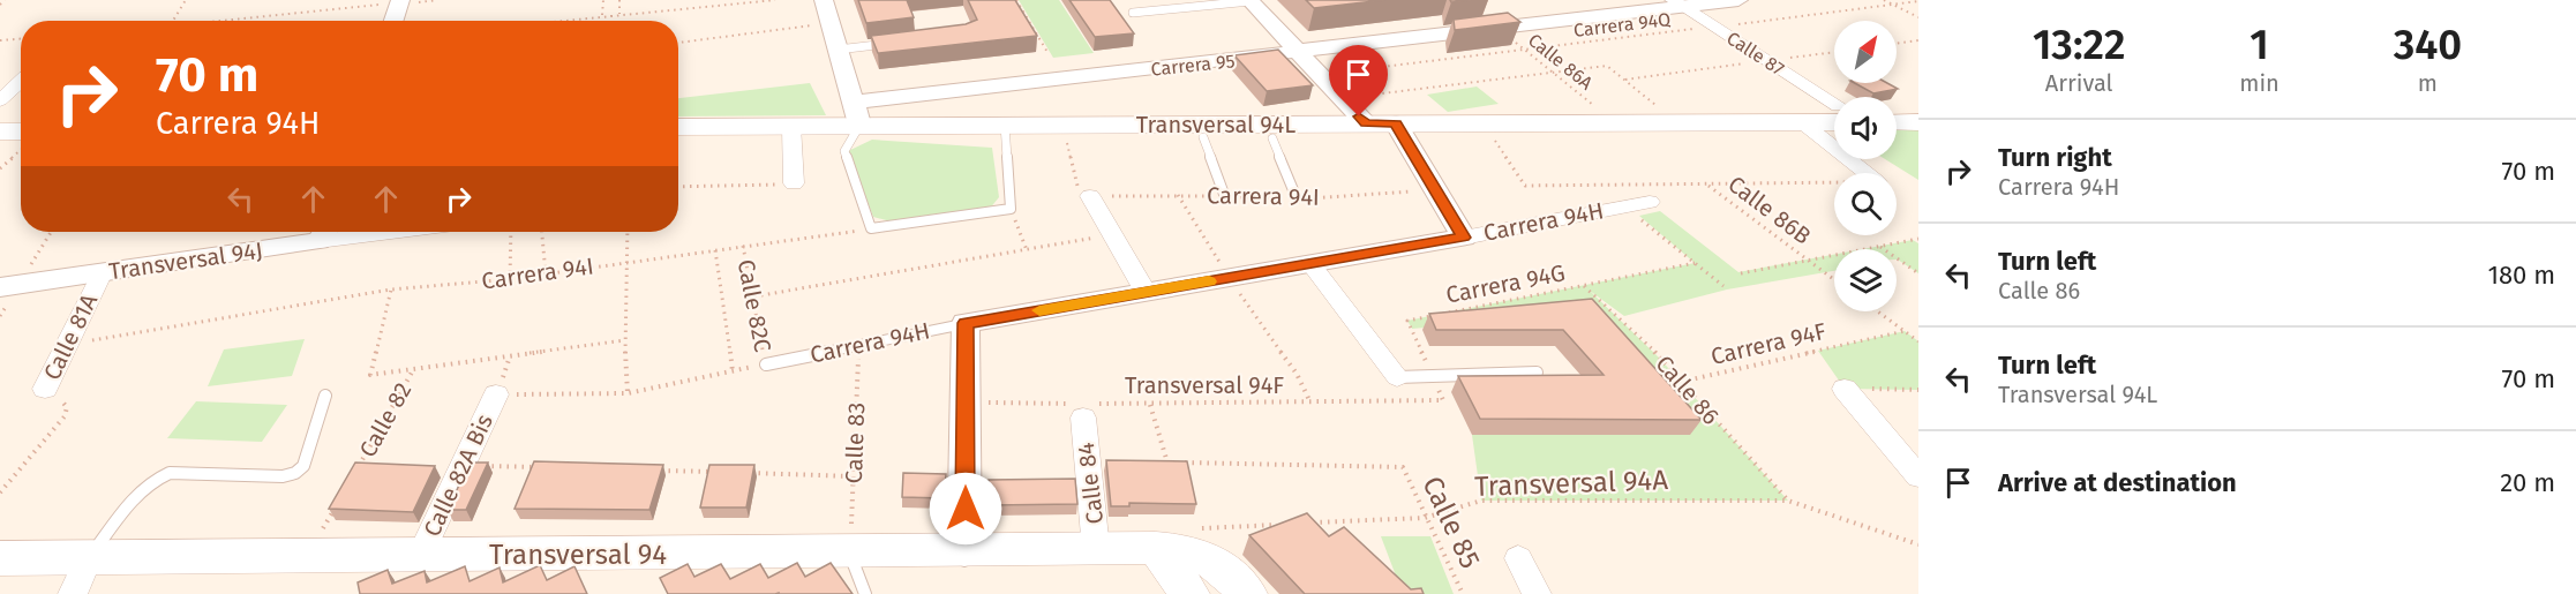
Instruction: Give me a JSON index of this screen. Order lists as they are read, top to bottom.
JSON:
{
  "streets": {
    "main road": ["Transversal 94L", "Transversal 94"],
    "street": [
      "Calle 87",
      "Carrera 95",
      "Carrera 94H",
      "Transversal 94J",
      "Calle 81A",
      "Calle 82A Bis",
      "Calle 84"
    ],
    "path": [
      "Carrera 94Q",
      "Calle 86A",
      "Carrera 94I",
      "Calle 86B",
      "Carrera 94G",
      "Calle 82C",
      "Carrera 94F",
      "Transversal 94F",
      "Calle 86",
      "Calle 82",
      "Calle 83",
      "Transversal 94A",
      "Calle 85"
    ]
  },
  "crossings": [
    ["Carrera 94Q", "Calle 87"],
    ["Carrera 94Q", "Calle 86A"],
    ["Calle 87", "Carrera 95"],
    ["Calle 86A", "Carrera 95"],
    ["Carrera 95", "Transversal 94L"],
    ["Carrera 94I", "Calle 82C"],
    ["Carrera 94I", "Calle 81A"],
    ["Calle 86B", "Carrera 94H"],
    ["Carrera 94H", "Calle 82C"],
    ["Carrera 94H", "Calle 83"],
    ["Transversal 94J", "Calle 81A"],
    ["Carrera 94G", "Transversal 94F"],
    ["Carrera 94G", "Calle 86"],
    ["Carrera 94F", "Calle 86"],
    ["Transversal 94F", "Calle 84"],
    ["Calle 86", "Transversal 94A"],
    ["Calle 83", "Transversal 94"],
    ["Calle 82A Bis", "Transversal 94"],
    ["Calle 84", "Transversal 94"],
    ["Transversal 94A", "Calle 85"]
  ],
  "north": "top right",
  "page": {
    "eta": [
      "13:22",
      "Arrival",
      "1",
      "min",
      "340",
      "m"
    ],
    "turn": ["70 m", "Carrera 94H"],
    "list": [
      {
        "name": "Turn right",
        "note": "Carrera 94H",
        "value": "70 m"
      },
      {
        "name": "Turn left",
        "note": "Calle 86",
        "value": "180 m"
      },
      {
        "name": "Turn left",
        "note": "Transversal 94L",
        "value": "70 m"
      },
      {
        "name": "Arrive at destination",
        "value": "20 m"
      }
    ]
  }
}
